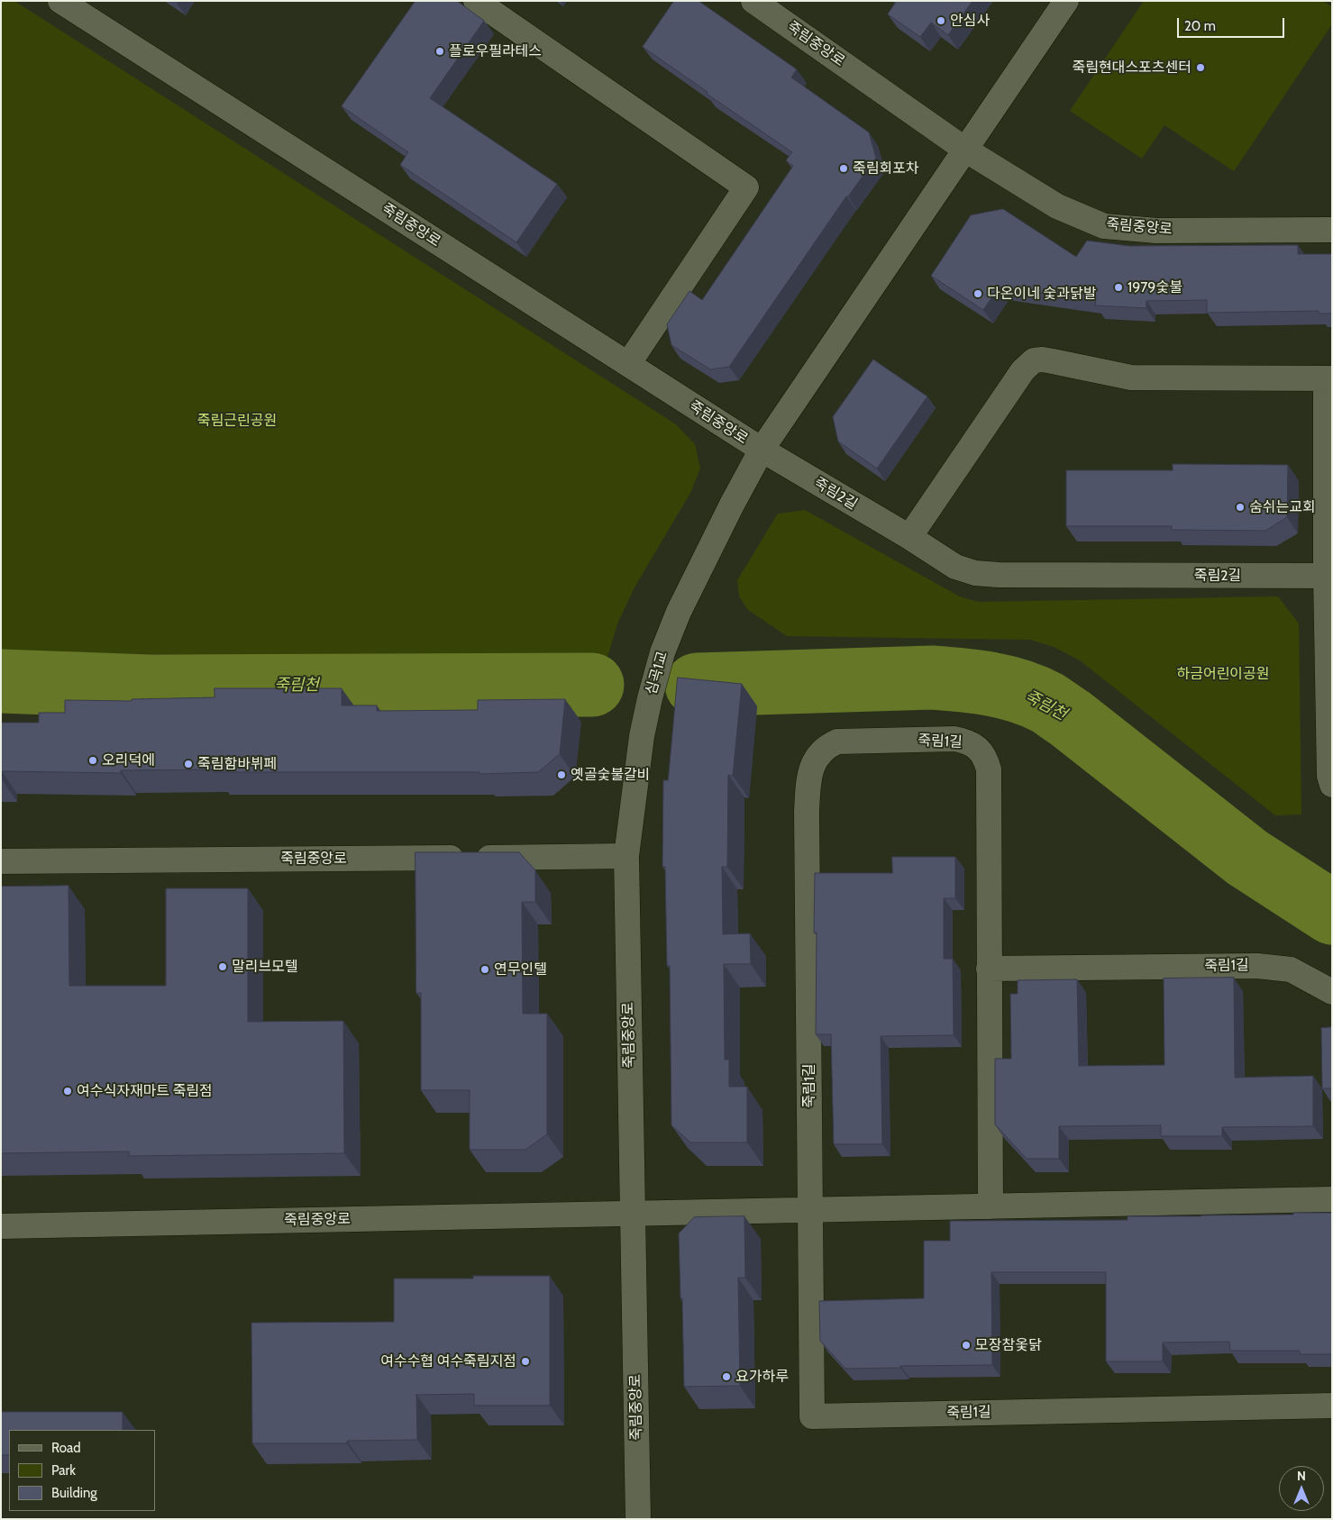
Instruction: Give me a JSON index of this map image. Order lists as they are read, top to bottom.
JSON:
{
  "streets": {
    "street": [
      "죽림중앙로",
      "죽림2길",
      "심곡1교",
      "죽림1길"
    ]
  },
  "crossings": [
    ["죽림중앙로", "죽림2길"],
    ["죽림중앙로", "심곡1교"]
  ],
  "water": ["죽림천"],
  "parks": ["죽림근린공원", "하금어린이공원"],
  "places": [
    "안심사",
    "플로우필라테스",
    "죽림현대스포츠센터",
    "죽림회포차",
    "1979숯불",
    "다온이네 숯과닭발",
    "숨쉬는교회",
    "오리덕에",
    "죽림함바뷔페",
    "옛골숯불갈비",
    "말리브모텔",
    "연무인텔",
    "여수식자재마트 죽림점",
    "모장참옻닭",
    "여수수협 여수죽림지점",
    "요가하루"
  ],
  "legend": ["Road", "Park", "Building"],
  "scale_bar": "20 m",
  "north": "top"
}
